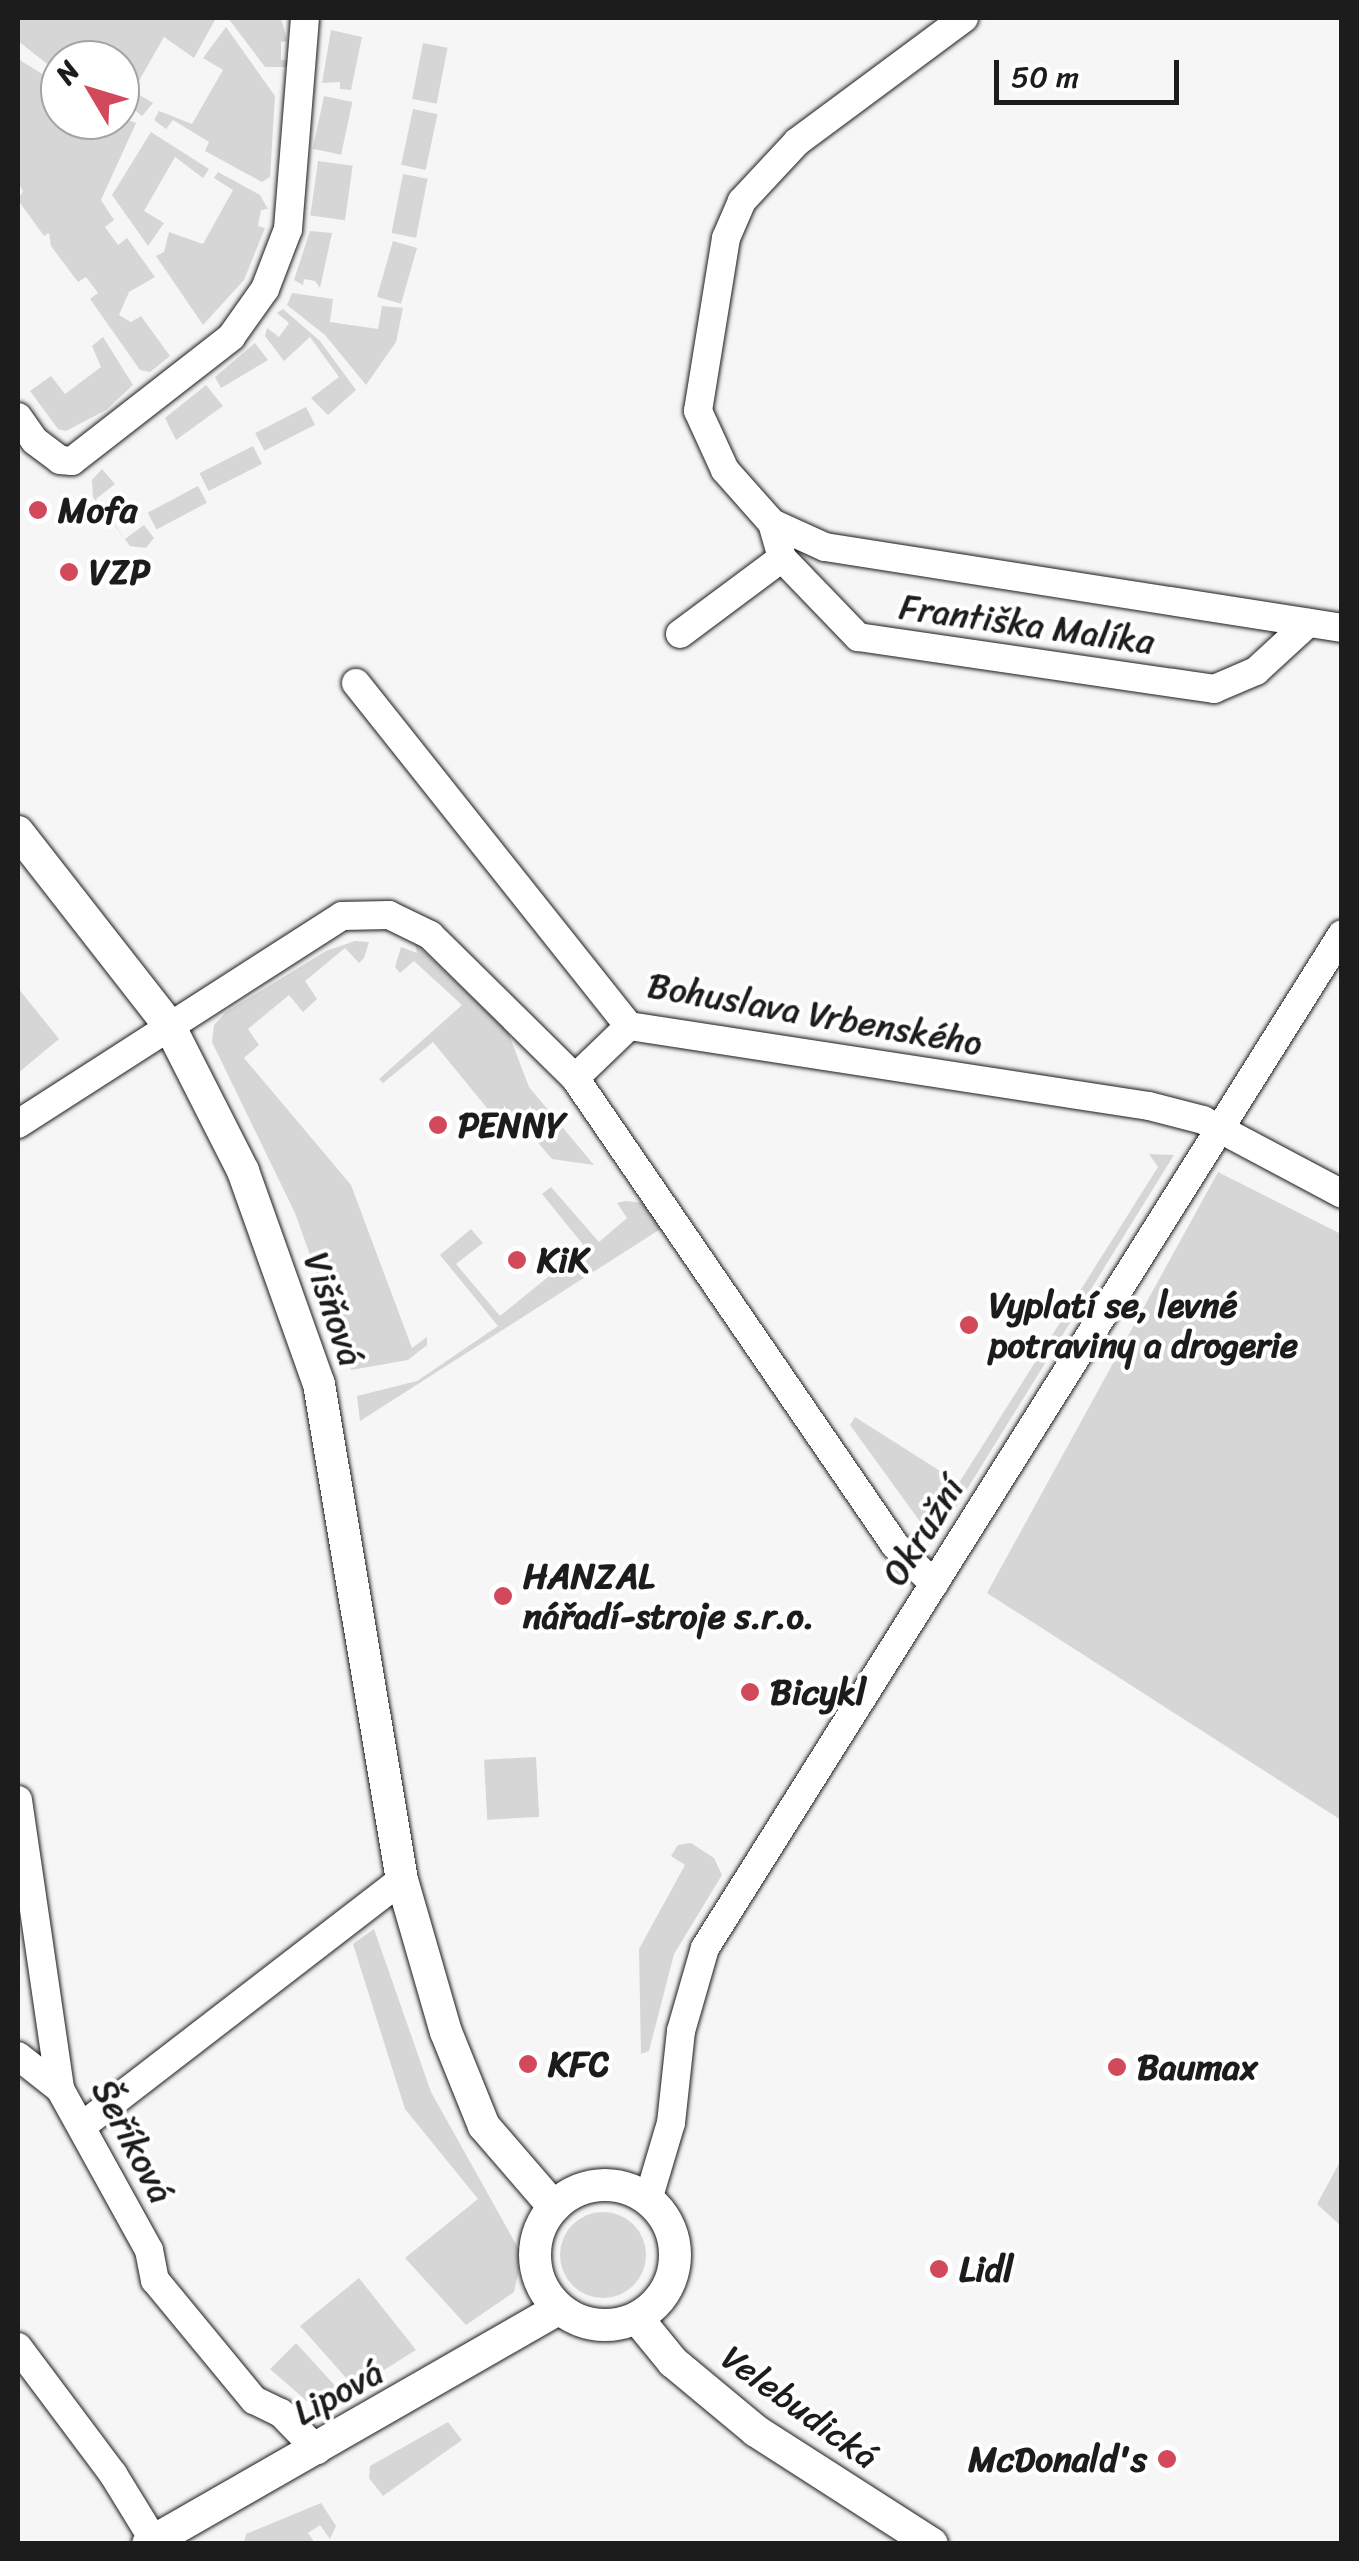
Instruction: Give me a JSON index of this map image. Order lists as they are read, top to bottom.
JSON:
{
  "streets": {
    "street": [
      "Františka Malíka",
      "Bohuslava Vrbenského",
      "Višňová",
      "Okružní",
      "Šeříková",
      "Lipová",
      "Velebudická"
    ]
  },
  "crossings": [
    ["Bohuslava Vrbenského", "Okružní"],
    ["Višňová", "Okružní"],
    ["Višňová", "Lipová"],
    ["Višňová", "Velebudická"],
    ["Okružní", "Lipová"],
    ["Okružní", "Velebudická"],
    ["Šeříková", "Lipová"],
    ["Lipová", "Velebudická"]
  ],
  "places": [
    "Mofa",
    "VZP",
    "PENNY",
    "KiK",
    "Vyplatí se, levné potraviny a drogerie",
    "HANZAL nářadí-stroje s.r.o.",
    "Bicykl",
    "KFC",
    "Baumax",
    "Lidl",
    "McDonald's"
  ],
  "scale_bar": "50 m",
  "north": "top left"
}
